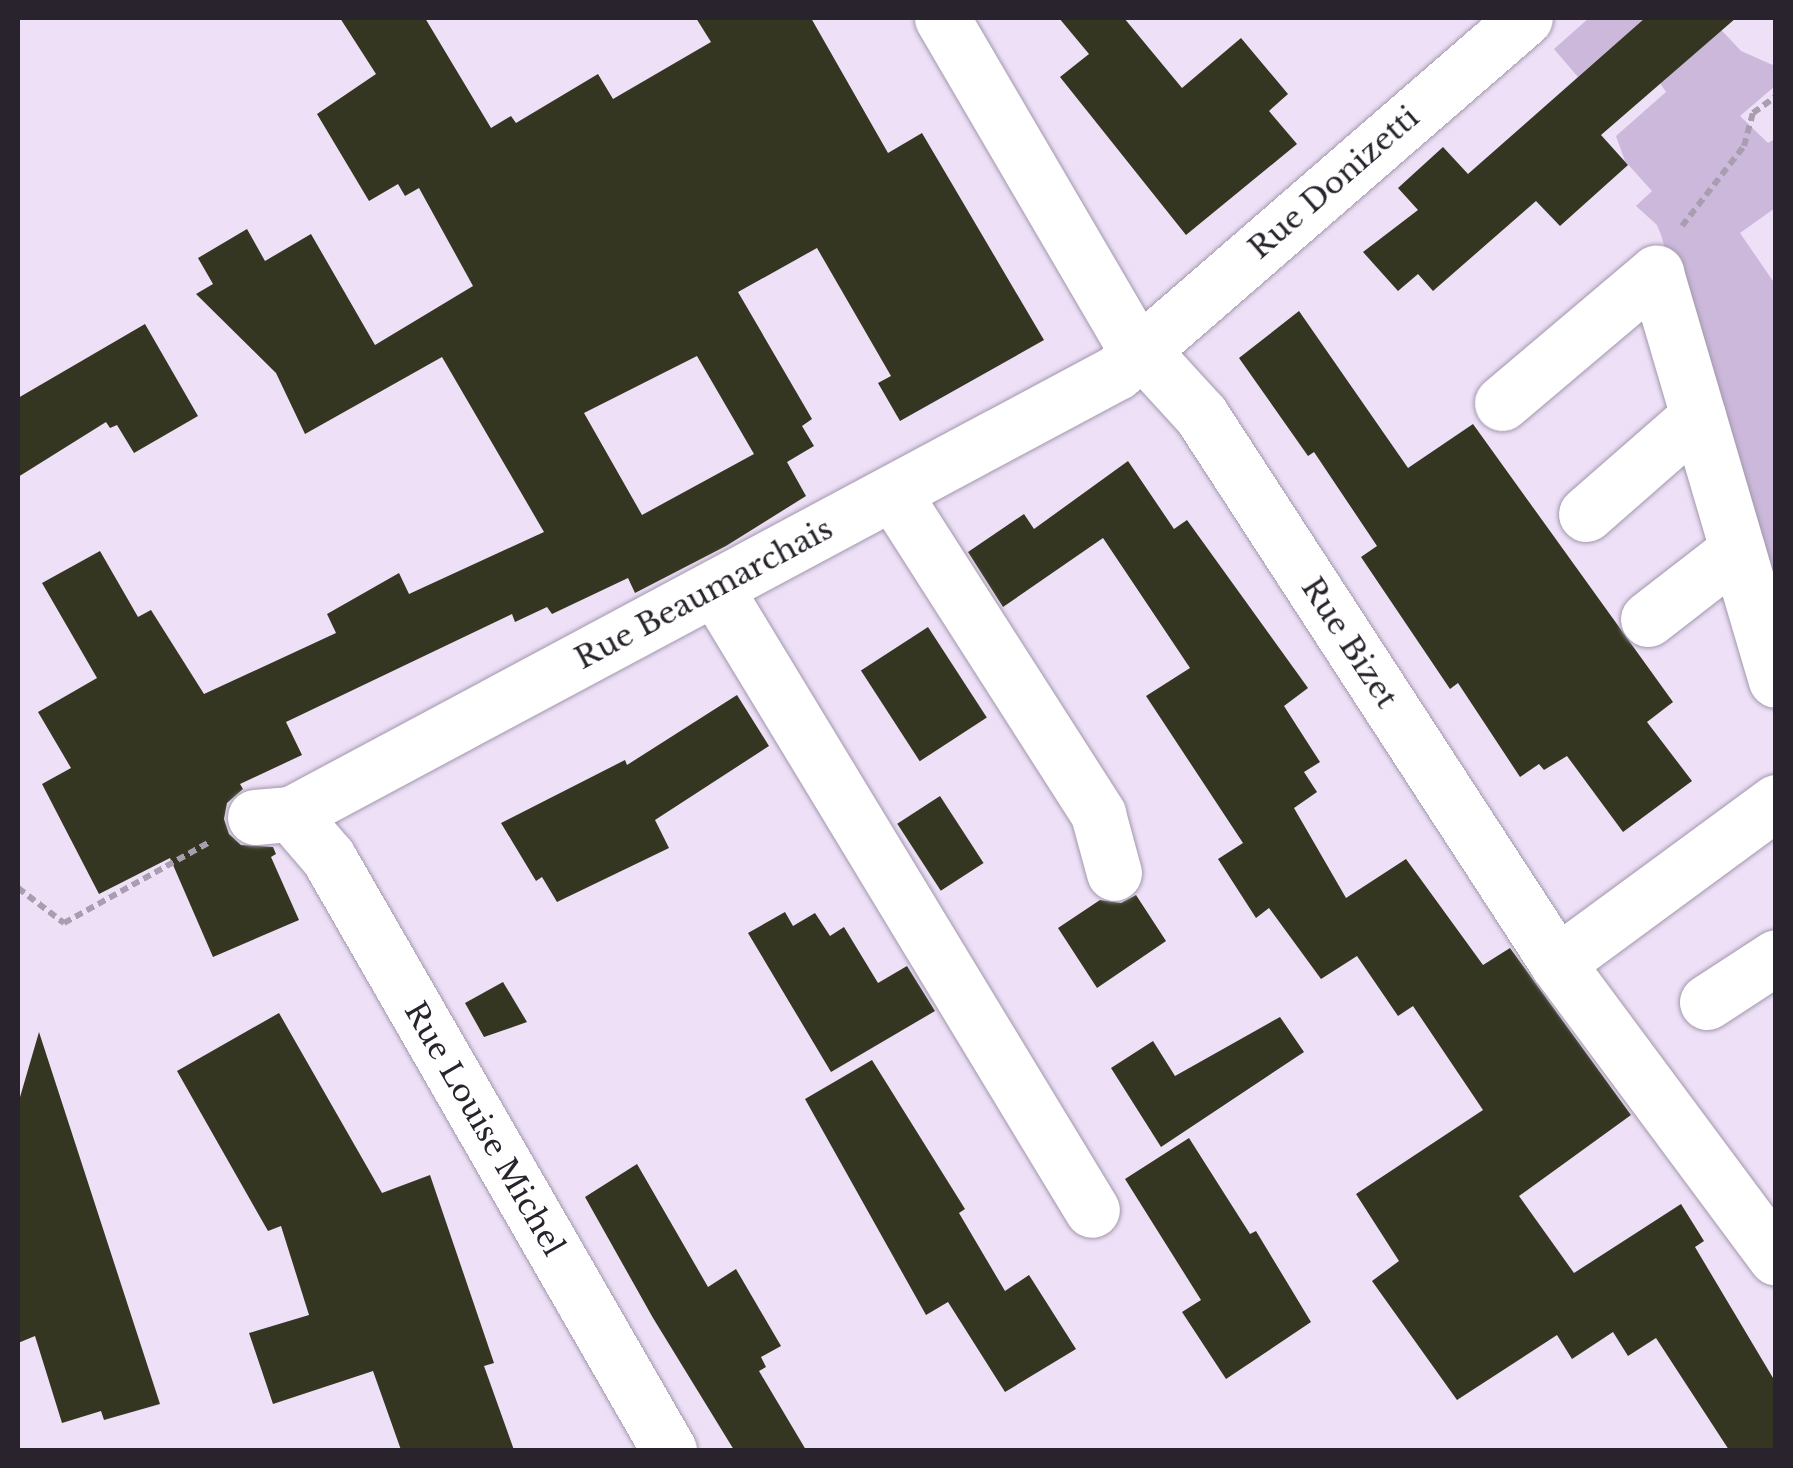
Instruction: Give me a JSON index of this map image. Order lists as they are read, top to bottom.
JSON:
{
  "streets": {
    "street": [
      "Rue Donizetti",
      "Rue Beaumarchais",
      "Rue Bizet",
      "Rue Louise Michel"
    ]
  },
  "crossings": [
    ["Rue Donizetti", "Rue Beaumarchais"],
    ["Rue Donizetti", "Rue Bizet"],
    ["Rue Beaumarchais", "Rue Bizet"],
    ["Rue Beaumarchais", "Rue Louise Michel"]
  ]
}
